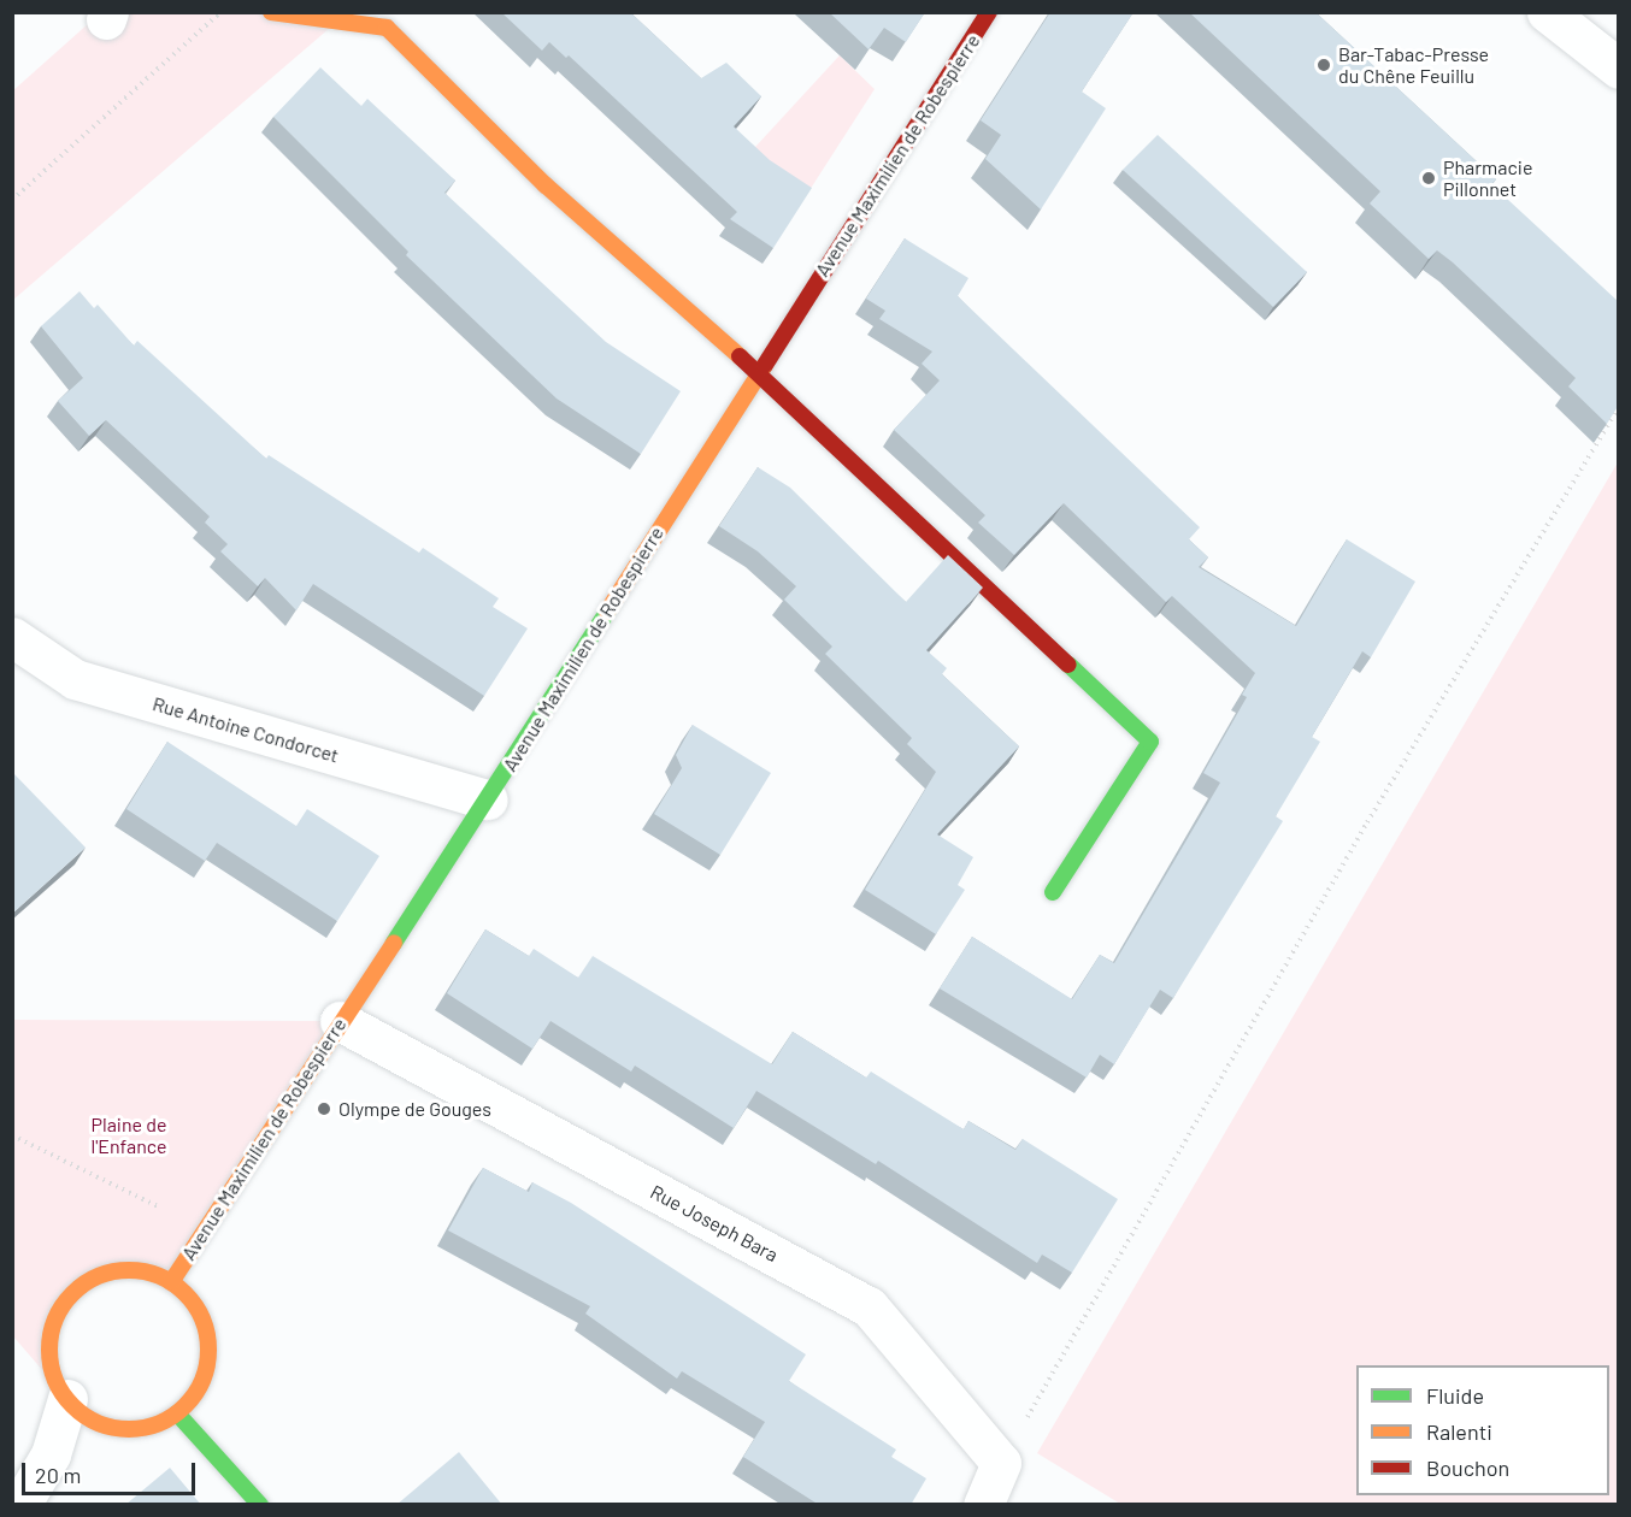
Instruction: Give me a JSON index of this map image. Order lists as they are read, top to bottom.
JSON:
{
  "streets": {
    "street": ["Avenue Maximilien de Robespierre", "Rue Antoine Condorcet", "Rue Joseph Bara"]
  },
  "crossings": [
    ["Avenue Maximilien de Robespierre", "Rue Antoine Condorcet"],
    ["Avenue Maximilien de Robespierre", "Rue Joseph Bara"]
  ],
  "parks": ["Plaine de l'Enfance"],
  "places": ["Bar-Tabac-Presse du Chêne Feuillu", "Pharmacie Pillonnet", "Olympe de Gouges"],
  "legend": ["Fluide", "Ralenti", "Bouchon"],
  "scale_bar": "20 m"
}
